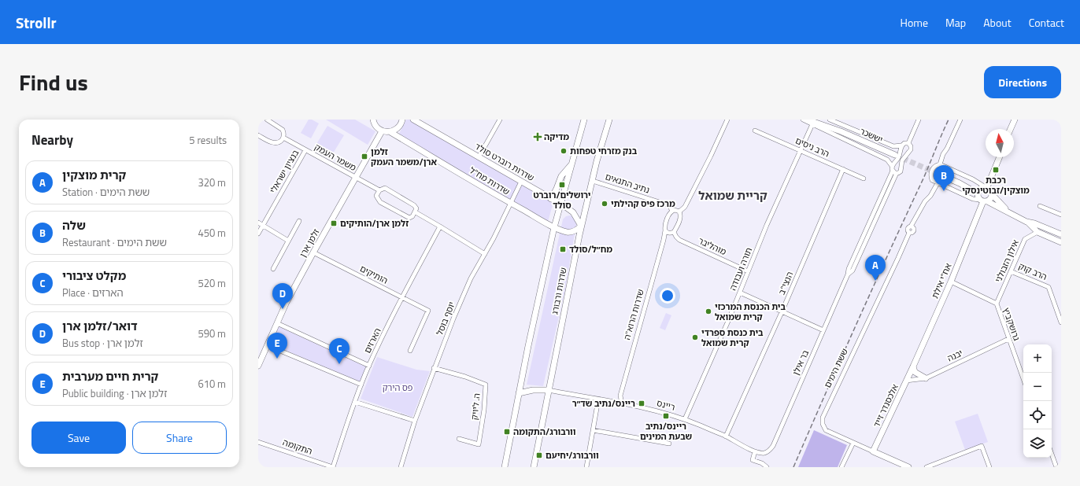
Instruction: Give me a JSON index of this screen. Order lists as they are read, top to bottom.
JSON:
{
  "streets": {
    "street": [
      "יששכר",
      "הרב ניסים",
      "משמר העמק",
      "שדרות רוברט סולד",
      "בנציון ישראלי",
      "שדרות מח\"ל",
      "נתיב התנאים",
      "זלמן ארן",
      "מוהליבר",
      "אילון הזבולני",
      "תורה ועבודה",
      "הרב קוק",
      "הותיקים",
      "אח\"י אילת",
      "הנצי\"ב",
      "שדרות ורבורג",
      "שדרות הרוא\"ה",
      "יוסף בוסל",
      "גרושקביץ",
      "הארזים",
      "יבנה",
      "בר אילן",
      "ששת הימים",
      "ריינס",
      "אלכסנדר זייד",
      "ה. ליויק",
      "התקומה"
    ]
  },
  "crossings": [
    ["הרב ניסים", "תורה ועבודה"],
    ["הרב ניסים", "הנצי\"ב"],
    ["משמר העמק", "בנציון ישראלי"],
    ["משמר העמק", "זלמן ארן"],
    ["משמר העמק", "יוסף בוסל"],
    ["משמר העמק", "הארזים"],
    ["שדרות רוברט סולד", "שדרות מח\"ל"],
    ["שדרות רוברט סולד", "שדרות ורבורג"],
    ["שדרות רוברט סולד", "יוסף בוסל"],
    ["שדרות מח\"ל", "שדרות ורבורג"],
    ["שדרות מח\"ל", "יוסף בוסל"],
    ["נתיב התנאים", "שדרות ורבורג"],
    ["נתיב התנאים", "שדרות הרוא\"ה"],
    ["זלמן ארן", "הותיקים"],
    ["מוהליבר", "תורה ועבודה"],
    ["אילון הזבולני", "הרב קוק"],
    ["אילון הזבולני", "גרושקביץ"],
    ["תורה ועבודה", "ריינס"],
    ["הותיקים", "הארזים"],
    ["אח\"י אילת", "אלכסנדר זייד"],
    ["הנצי\"ב", "ריינס"],
    ["שדרות ורבורג", "ריינס"],
    ["שדרות הרוא\"ה", "ריינס"],
    ["יוסף בוסל", "ה. ליויק"],
    ["גרושקביץ", "יבנה"],
    ["הארזים", "התקומה"],
    ["יבנה", "אלכסנדר זייד"],
    ["בר אילן", "ריינס"],
    ["ששת הימים", "אלכסנדר זייד"]
  ],
  "districts": ["קריית שמואל"],
  "parks": ["פס הירק"],
  "places": {
    "health": ["מדיקה"],
    "other": [
      "בנק מזרחי טפחות",
      "מרכז פיס קהילתי",
      "בית הכנסת המרכזי קרית שמואל",
      "בית כנסת ספרדי קרית שמואל"
    ],
    "transit": [
      "זלמן ארן/משמר העמק",
      "רכבת מוצקין/זבוטינסקי",
      "ירושלים/רוברט סולד",
      "זלמן ארן/הותיקים",
      "מח״ל/סולד",
      "ריינס/נתיב שד״ר",
      "ריינס/נתיב שבעת המינים",
      "וורבורג/התקומה",
      "וורבורג/יחיעם"
    ]
  },
  "north": "top",
  "page": {
    "header": "Strollr",
    "nav": [
      "Home",
      "Map",
      "About",
      "Contact"
    ],
    "title": "Find us",
    "buttons": [
      "Directions",
      ["Save", "Share"]
    ],
    "heading": ["Nearby", "5 results"],
    "list": [
      {
        "mark": "A",
        "name": "קרית מוצקין",
        "note": "Station · ששת הימים",
        "value": "320 m"
      },
      {
        "mark": "B",
        "name": "שלה",
        "note": "Restaurant · ששת הימים",
        "value": "450 m"
      },
      {
        "mark": "C",
        "name": "מקלט ציבורי",
        "note": "Place · הארזים",
        "value": "520 m"
      },
      {
        "mark": "D",
        "name": "דואר/זלמן ארן",
        "note": "Bus stop · זלמן ארן",
        "value": "590 m"
      },
      {
        "mark": "E",
        "name": "קרית חיים מערבית",
        "note": "Public building · זלמן ארן",
        "value": "610 m"
      }
    ],
    "pins": [
      "B",
      "A",
      "D",
      "E",
      "C"
    ],
    "map_buttons": ["+", "−"]
  }
}
